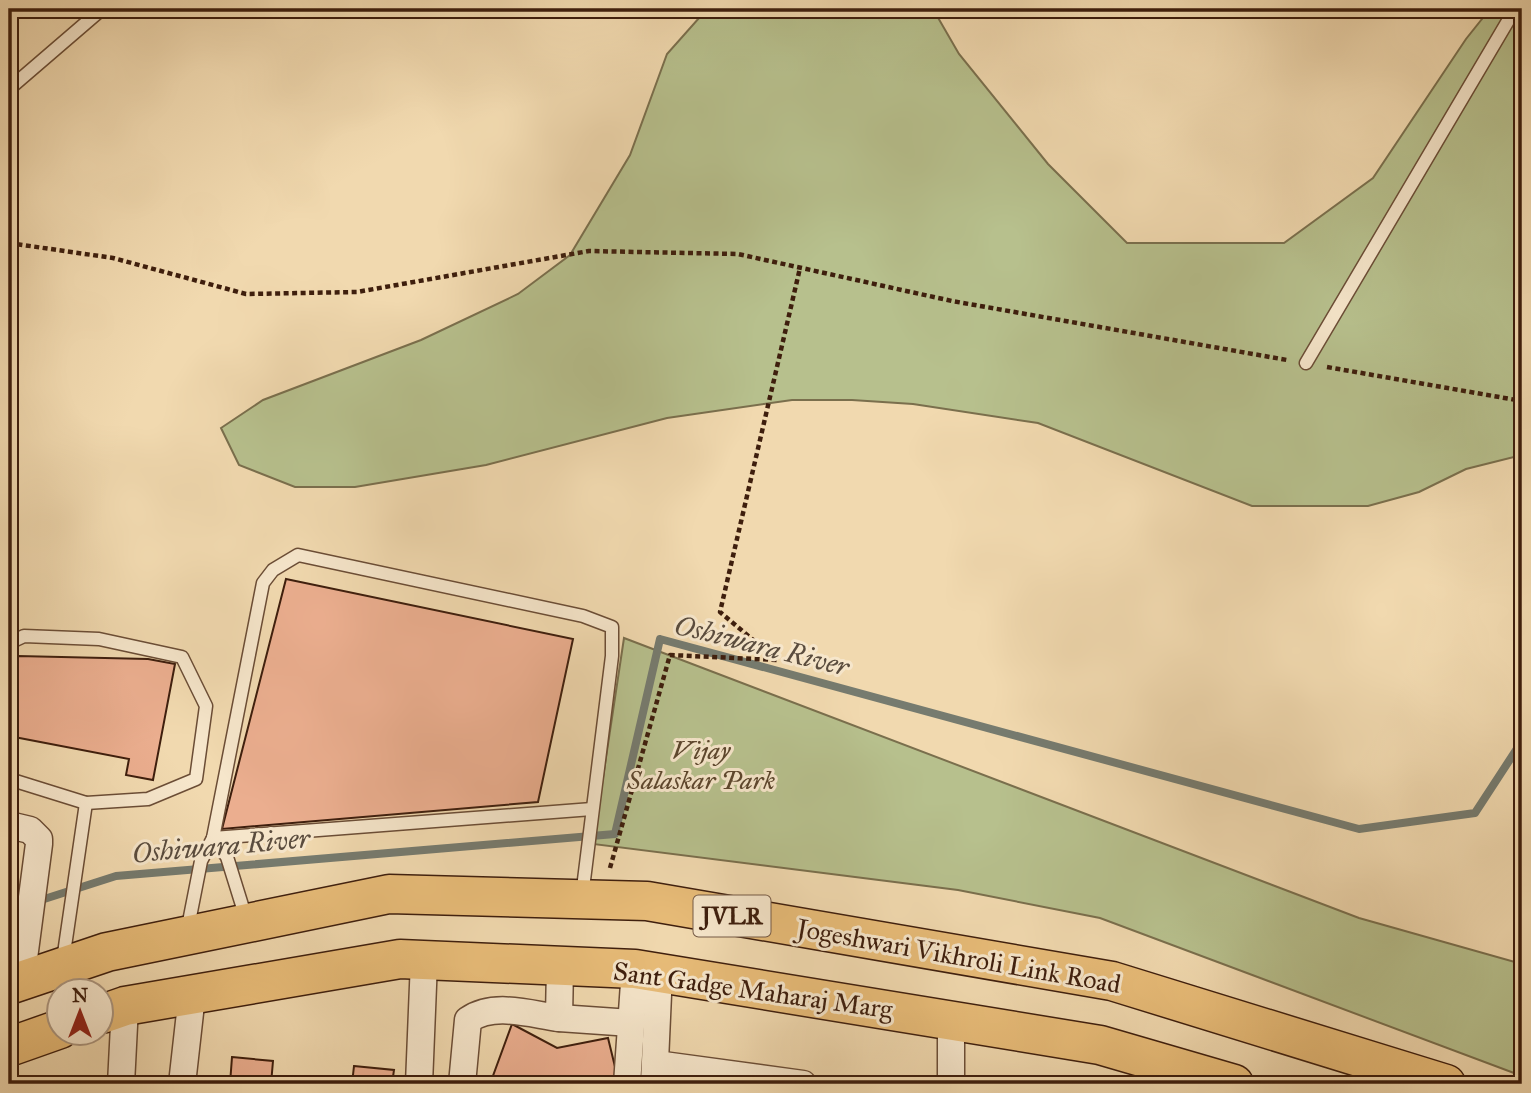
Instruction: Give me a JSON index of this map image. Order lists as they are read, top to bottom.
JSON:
{
  "streets": {
    "main road": ["JVLR", "Jogeshwari Vikhroli Link Road", "Sant Gadge Maharaj Marg"]
  },
  "water": ["Oshiwara River"],
  "parks": ["Vijay Salaskar Park"],
  "north": "top"
}
